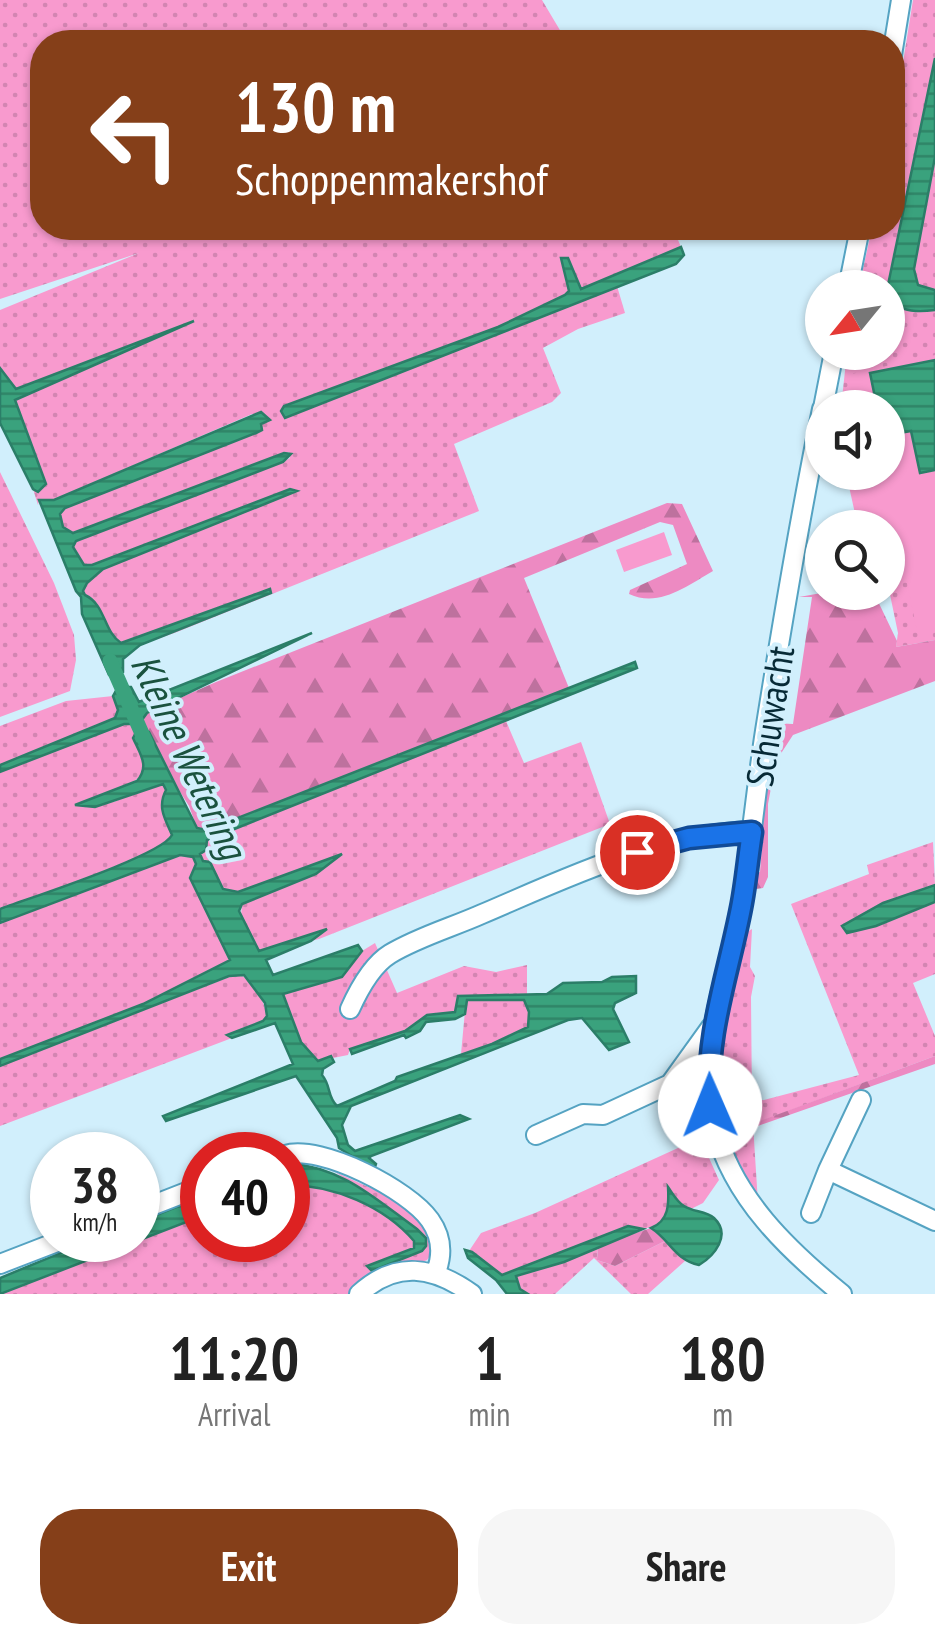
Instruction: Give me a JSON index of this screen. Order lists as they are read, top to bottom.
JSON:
{
  "streets": {
    "street": ["Schuwacht"]
  },
  "water": ["Kleine Wetering"],
  "north": "bottom left",
  "page": {
    "turn": ["130 m", "Schoppenmakershof"],
    "speed": "38 km/h",
    "limit": "40",
    "eta": [
      "11:20",
      "Arrival",
      "1",
      "min",
      "180",
      "m"
    ],
    "buttons": ["Exit", "Share"]
  }
}
